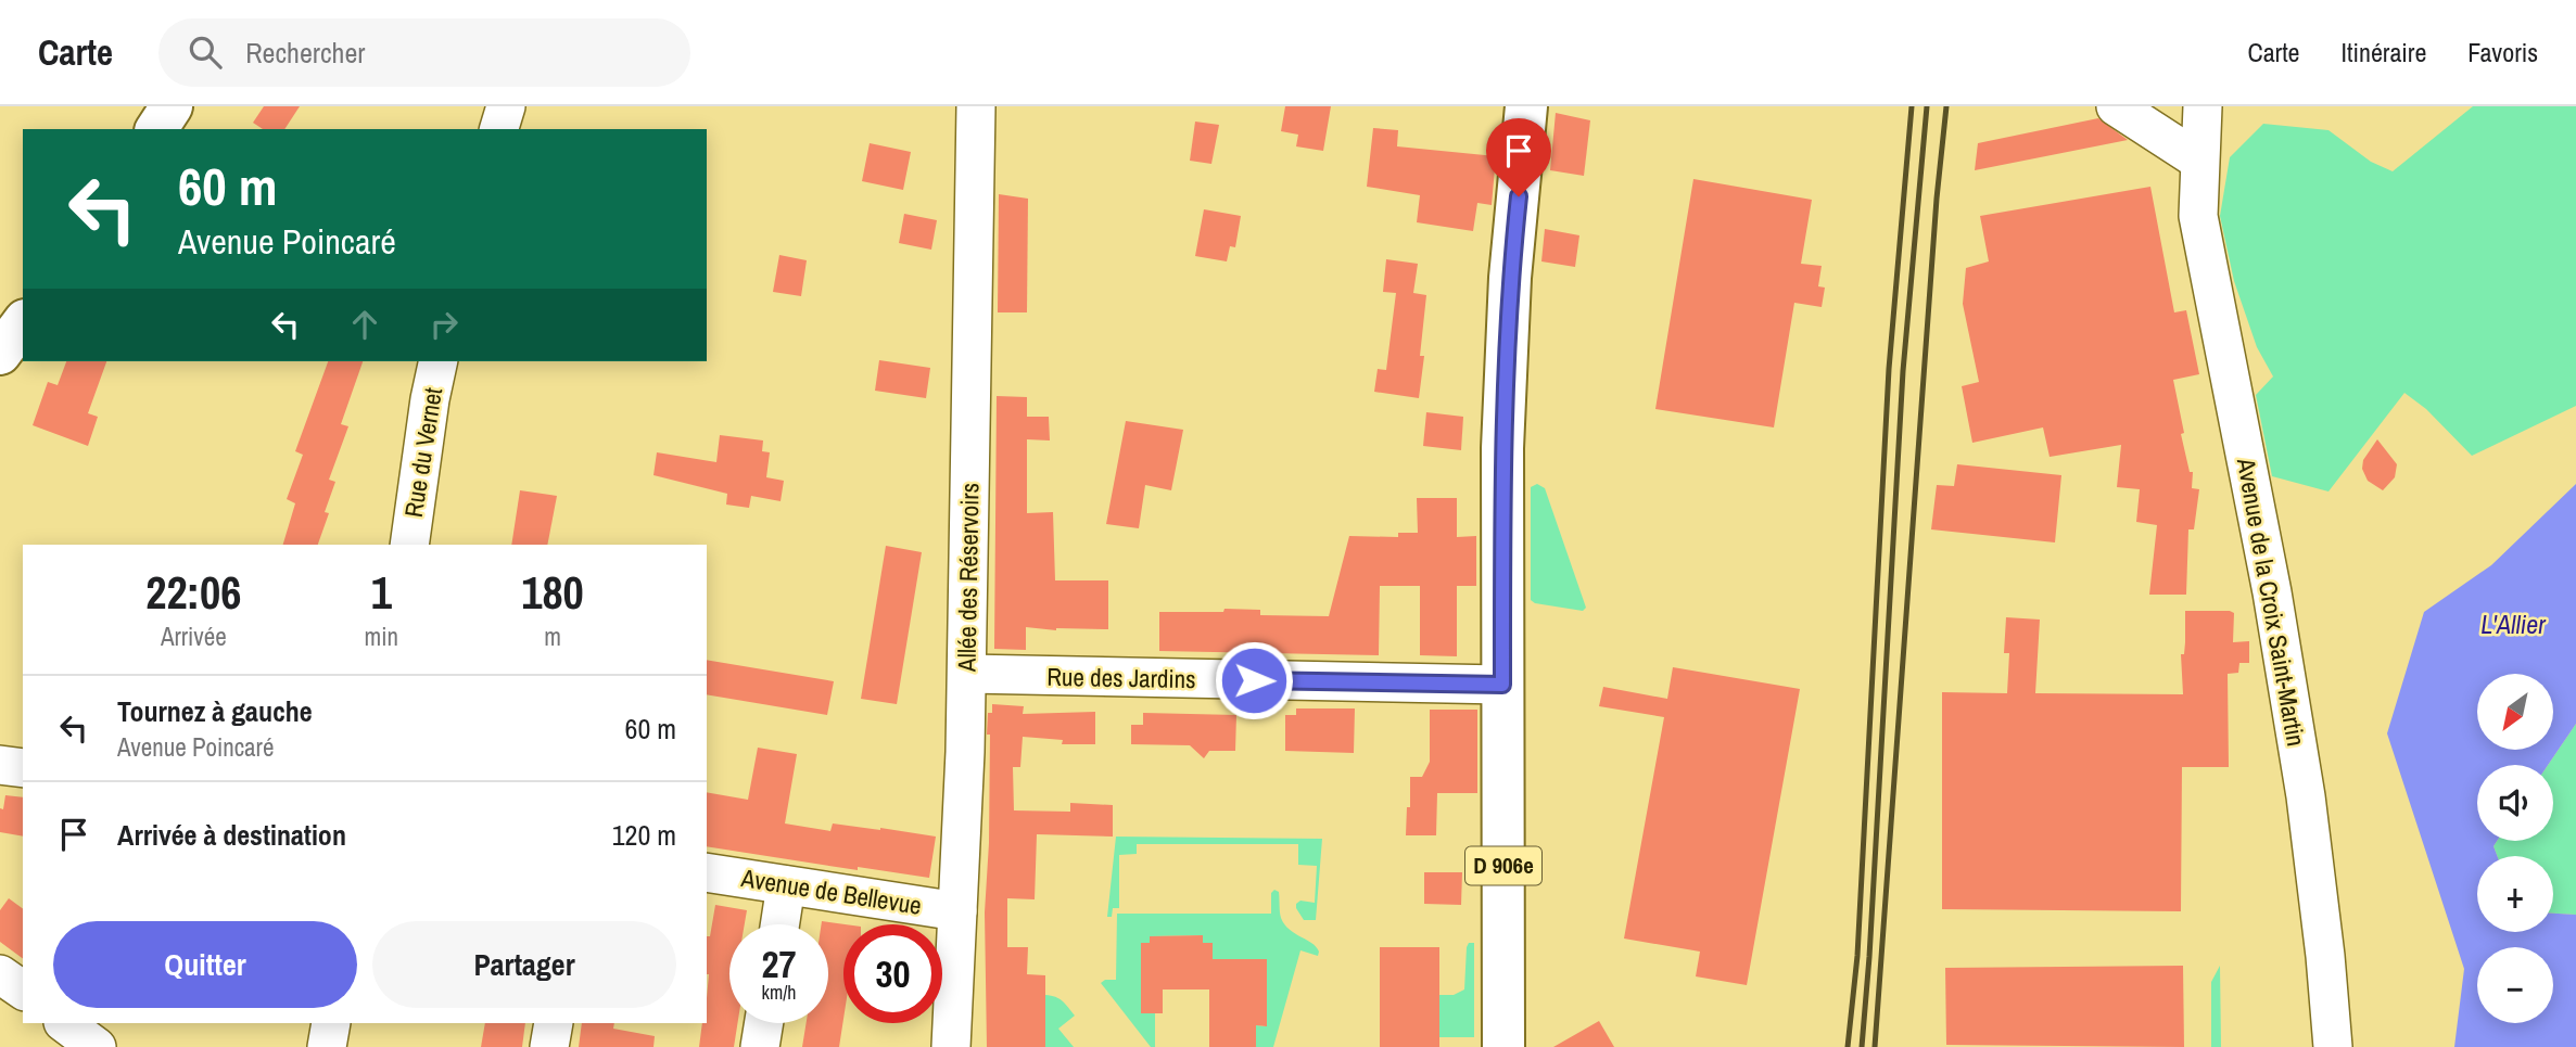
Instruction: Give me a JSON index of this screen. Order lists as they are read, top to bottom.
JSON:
{
  "streets": {
    "main road": ["D 906e"],
    "street": [
      "Rue du Vernet",
      "Allée des Réservoirs",
      "Avenue de la Croix Saint-Martin",
      "Rue des Jardins",
      "Avenue de Bellevue"
    ]
  },
  "crossings": [
    ["Allée des Réservoirs", "Rue des Jardins"],
    ["Allée des Réservoirs", "Avenue de Bellevue"],
    ["Rue des Jardins", "D 906e"]
  ],
  "water": ["L'Allier"],
  "north": "bottom left",
  "page": {
    "header": "Carte",
    "search": "Rechercher",
    "nav": ["Carte", "Itinéraire", "Favoris"],
    "turn": ["60 m", "Avenue Poincaré"],
    "eta": [
      "22:06",
      "Arrivée",
      "1",
      "min",
      "180",
      "m"
    ],
    "map_buttons": ["+", "−"],
    "list": [
      {
        "name": "Tournez à gauche",
        "note": "Avenue Poincaré",
        "value": "60 m"
      },
      {
        "name": "Arrivée à destination",
        "value": "120 m"
      }
    ],
    "buttons": ["Quitter", "Partager"],
    "speed": "27 km/h",
    "limit": "30"
  }
}
